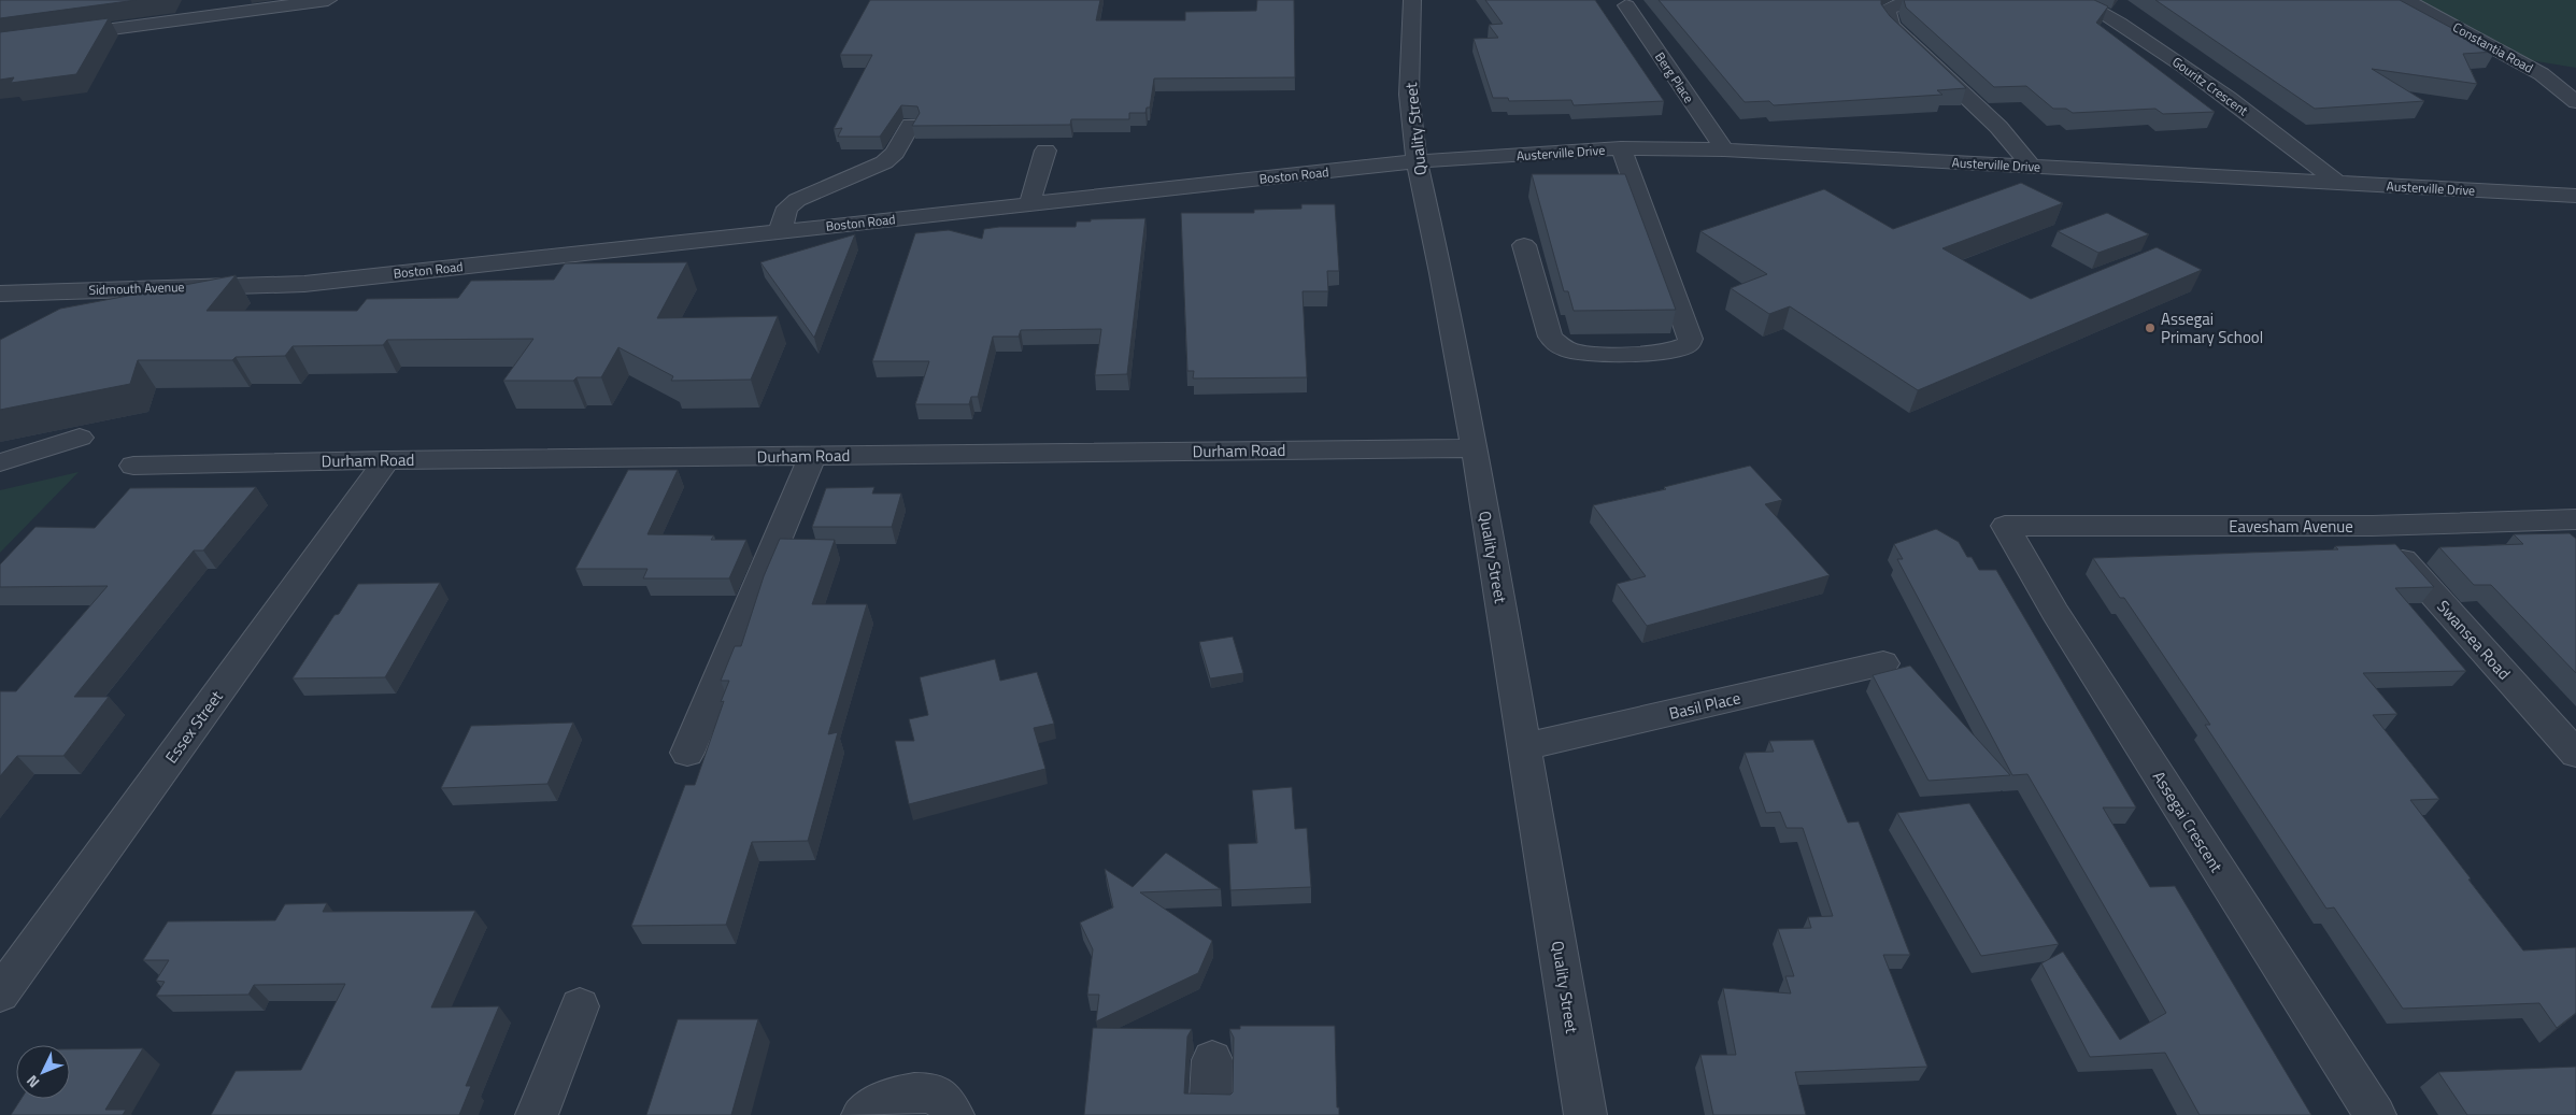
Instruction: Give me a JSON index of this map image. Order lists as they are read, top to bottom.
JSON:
{
  "streets": {
    "street": [
      "Constantia Road",
      "Berg Place",
      "Gouritz Crescent",
      "Quality Street",
      "Austerville Drive",
      "Boston Road",
      "Sidmouth Avenue",
      "Durham Road",
      "Eavesham Avenue",
      "Swansea Road",
      "Basil Place",
      "Essex Street",
      "Assegai Crescent"
    ]
  },
  "crossings": [
    ["Berg Place", "Austerville Drive"],
    ["Gouritz Crescent", "Austerville Drive"],
    ["Quality Street", "Austerville Drive"],
    ["Quality Street", "Boston Road"],
    ["Quality Street", "Durham Road"],
    ["Quality Street", "Basil Place"],
    ["Austerville Drive", "Boston Road"],
    ["Boston Road", "Sidmouth Avenue"],
    ["Durham Road", "Essex Street"],
    ["Eavesham Avenue", "Swansea Road"],
    ["Eavesham Avenue", "Assegai Crescent"]
  ],
  "places": ["Assegai Primary School"],
  "north": "bottom left"
}
